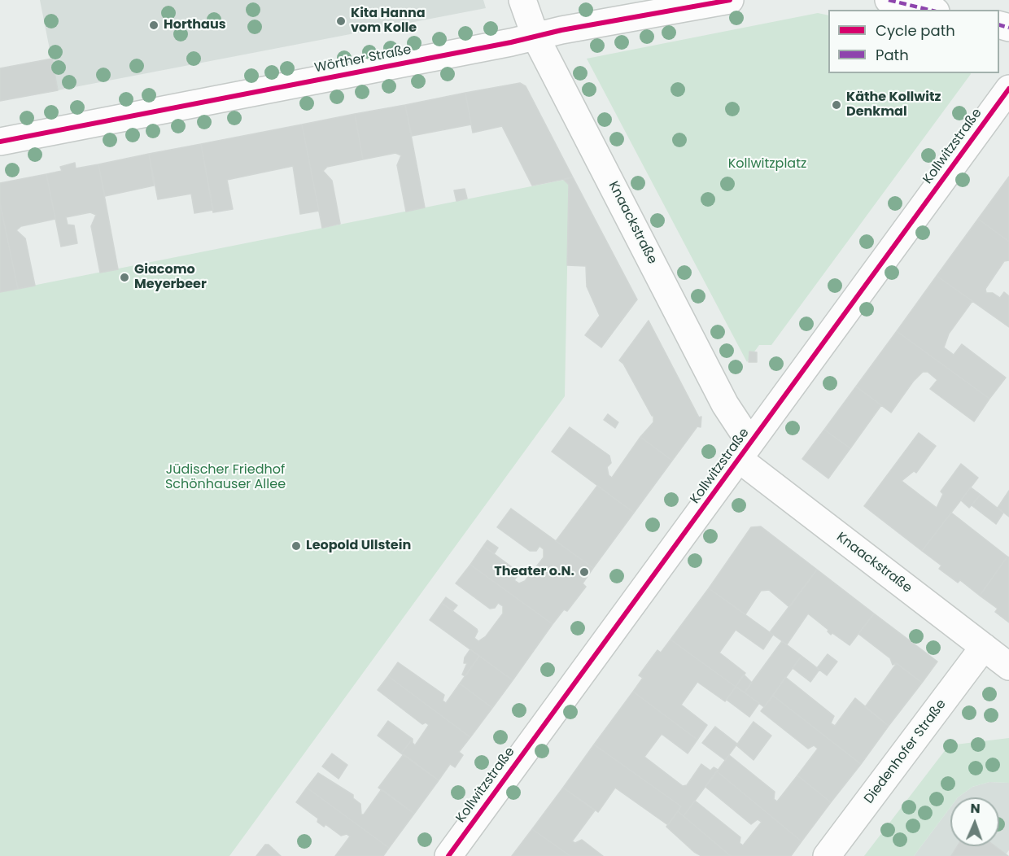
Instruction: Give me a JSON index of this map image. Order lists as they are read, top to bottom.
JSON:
{
  "streets": {
    "street": [
      "Wörther Straße",
      "Kollwitzstraße",
      "Knaackstraße",
      "Diedenhofer Straße"
    ]
  },
  "crossings": [
    ["Wörther Straße", "Knaackstraße"],
    ["Kollwitzstraße", "Knaackstraße"],
    ["Knaackstraße", "Diedenhofer Straße"]
  ],
  "parks": ["Kollwitzplatz", "Jüdischer Friedhof Schönhauser Allee"],
  "places": [
    "Kita Hanna vom Kolle",
    "Horthaus",
    "Käthe Kollwitz Denkmal",
    "Giacomo Meyerbeer",
    "Leopold Ullstein",
    "Theater o.N."
  ],
  "legend": ["Cycle path", "Path"],
  "north": "top"
}
